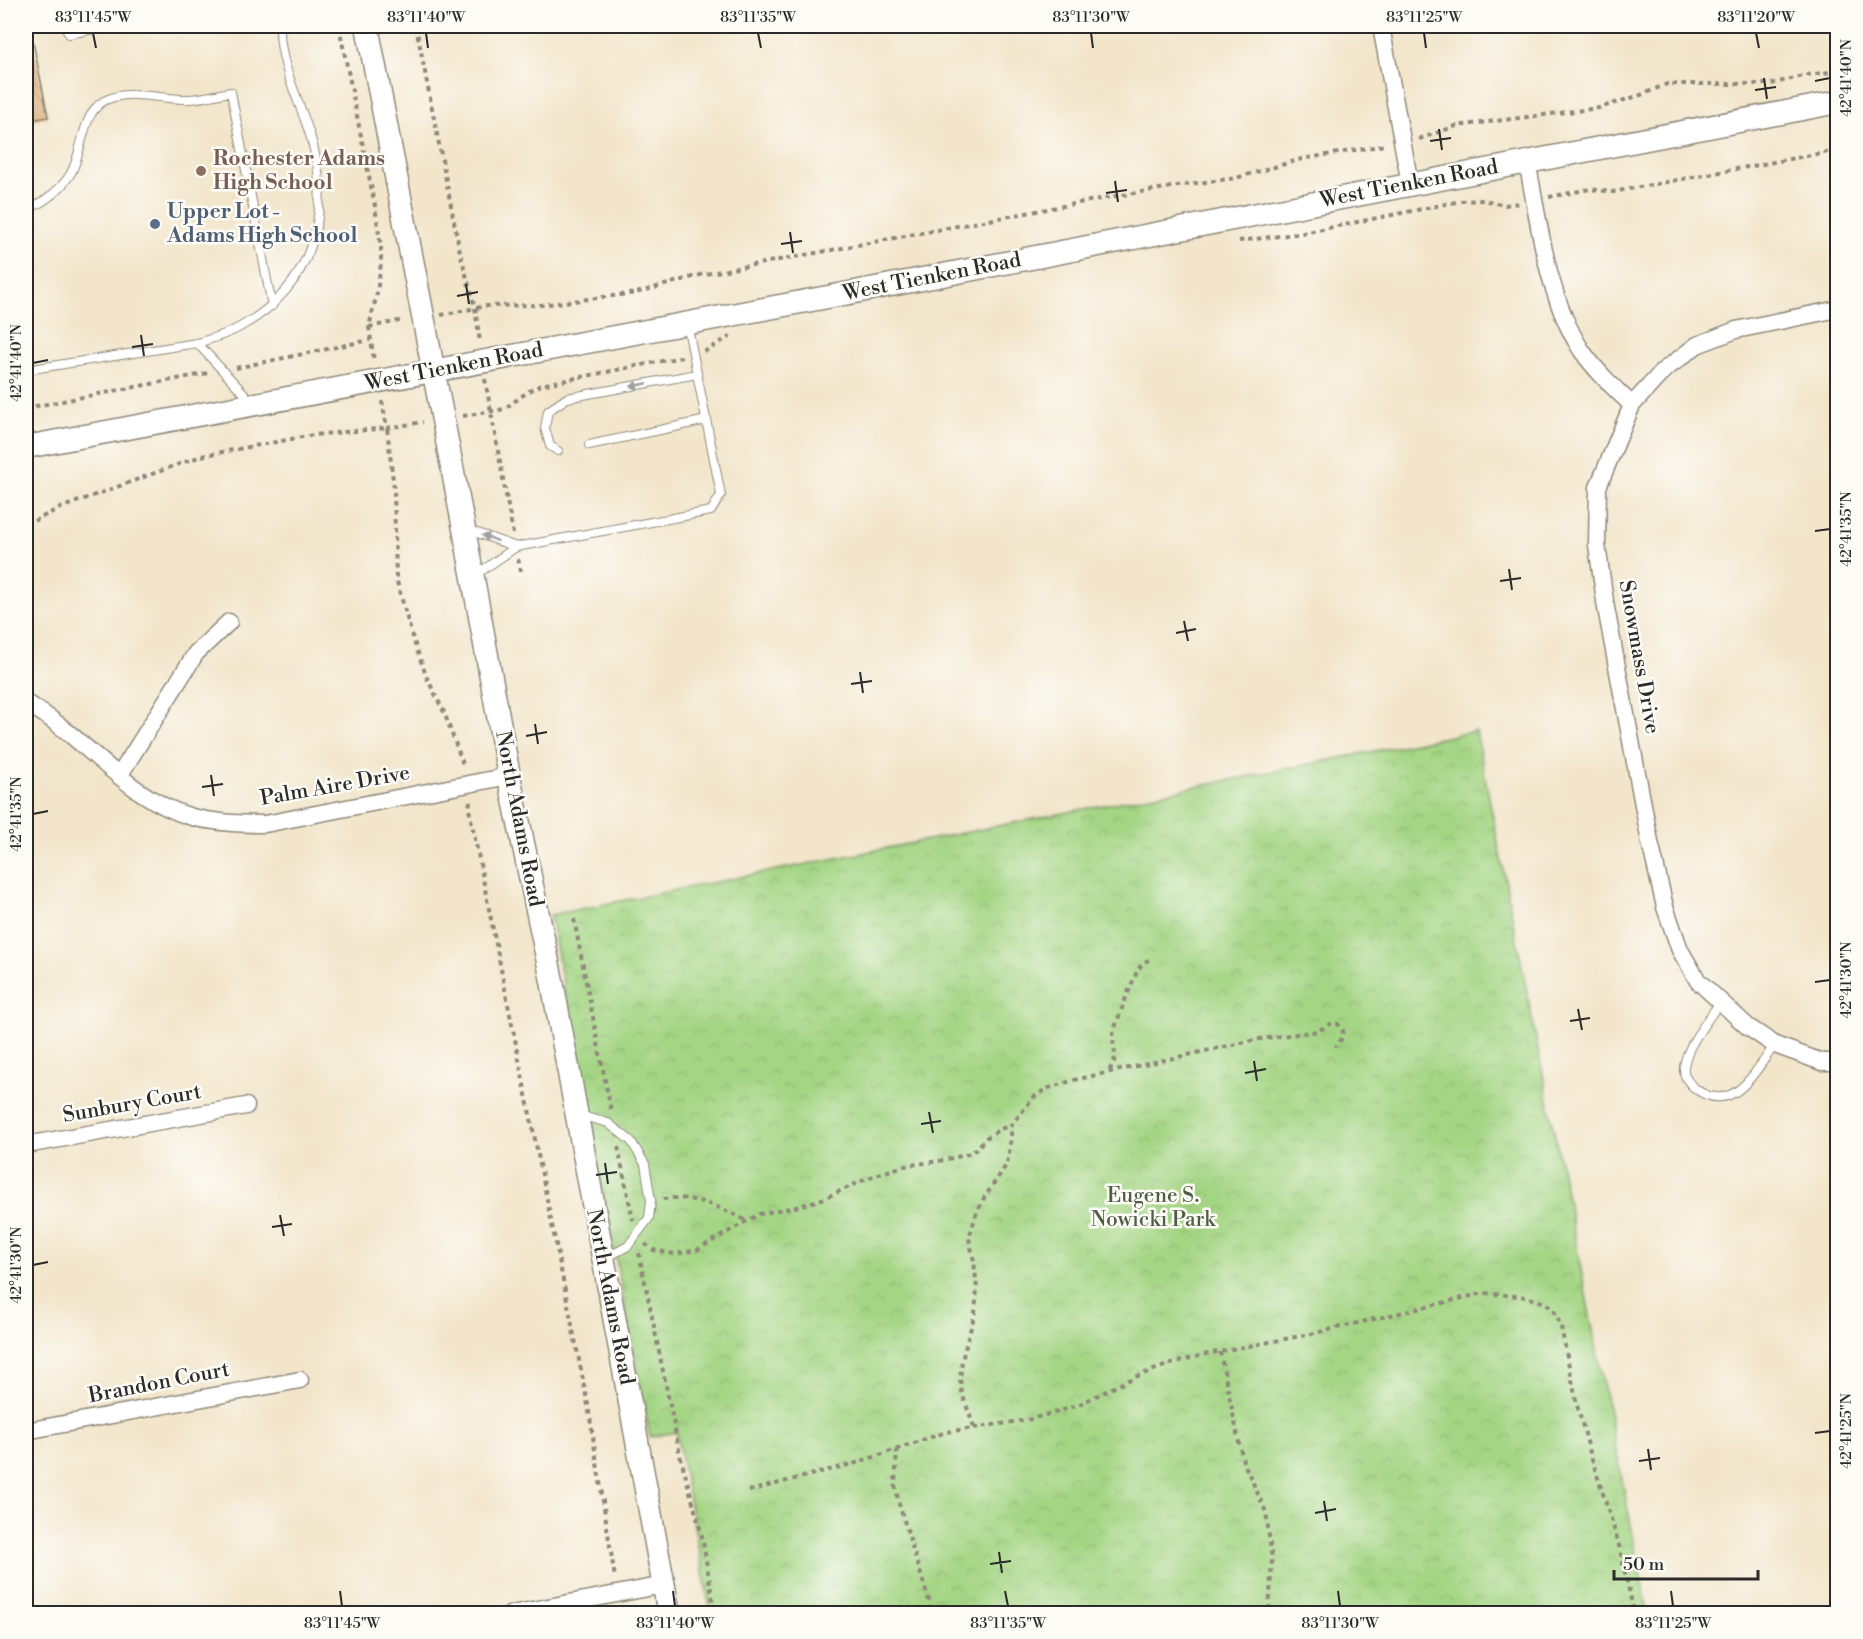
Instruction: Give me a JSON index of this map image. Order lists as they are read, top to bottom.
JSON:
{
  "streets": {
    "street": [
      "West Tienken Road",
      "Snowmass Drive",
      "Palm Aire Drive",
      "North Adams Road",
      "Sunbury Court",
      "Brandon Court"
    ]
  },
  "crossings": [
    ["West Tienken Road", "North Adams Road"],
    ["Palm Aire Drive", "North Adams Road"]
  ],
  "parks": ["Eugene S. Nowicki Park"],
  "places": ["Rochester Adams High School", "Upper Lot - Adams High School"],
  "scale_bar": "50 m",
  "coordinates": [
    "83°11'45\"W",
    "83°11'40\"W",
    "83°11'35\"W",
    "83°11'30\"W",
    "83°11'25\"W",
    "83°11'20\"W",
    "42°41'40\"N",
    "42°41'35\"N",
    "42°41'30\"N",
    "42°41'25\"N"
  ]
}
